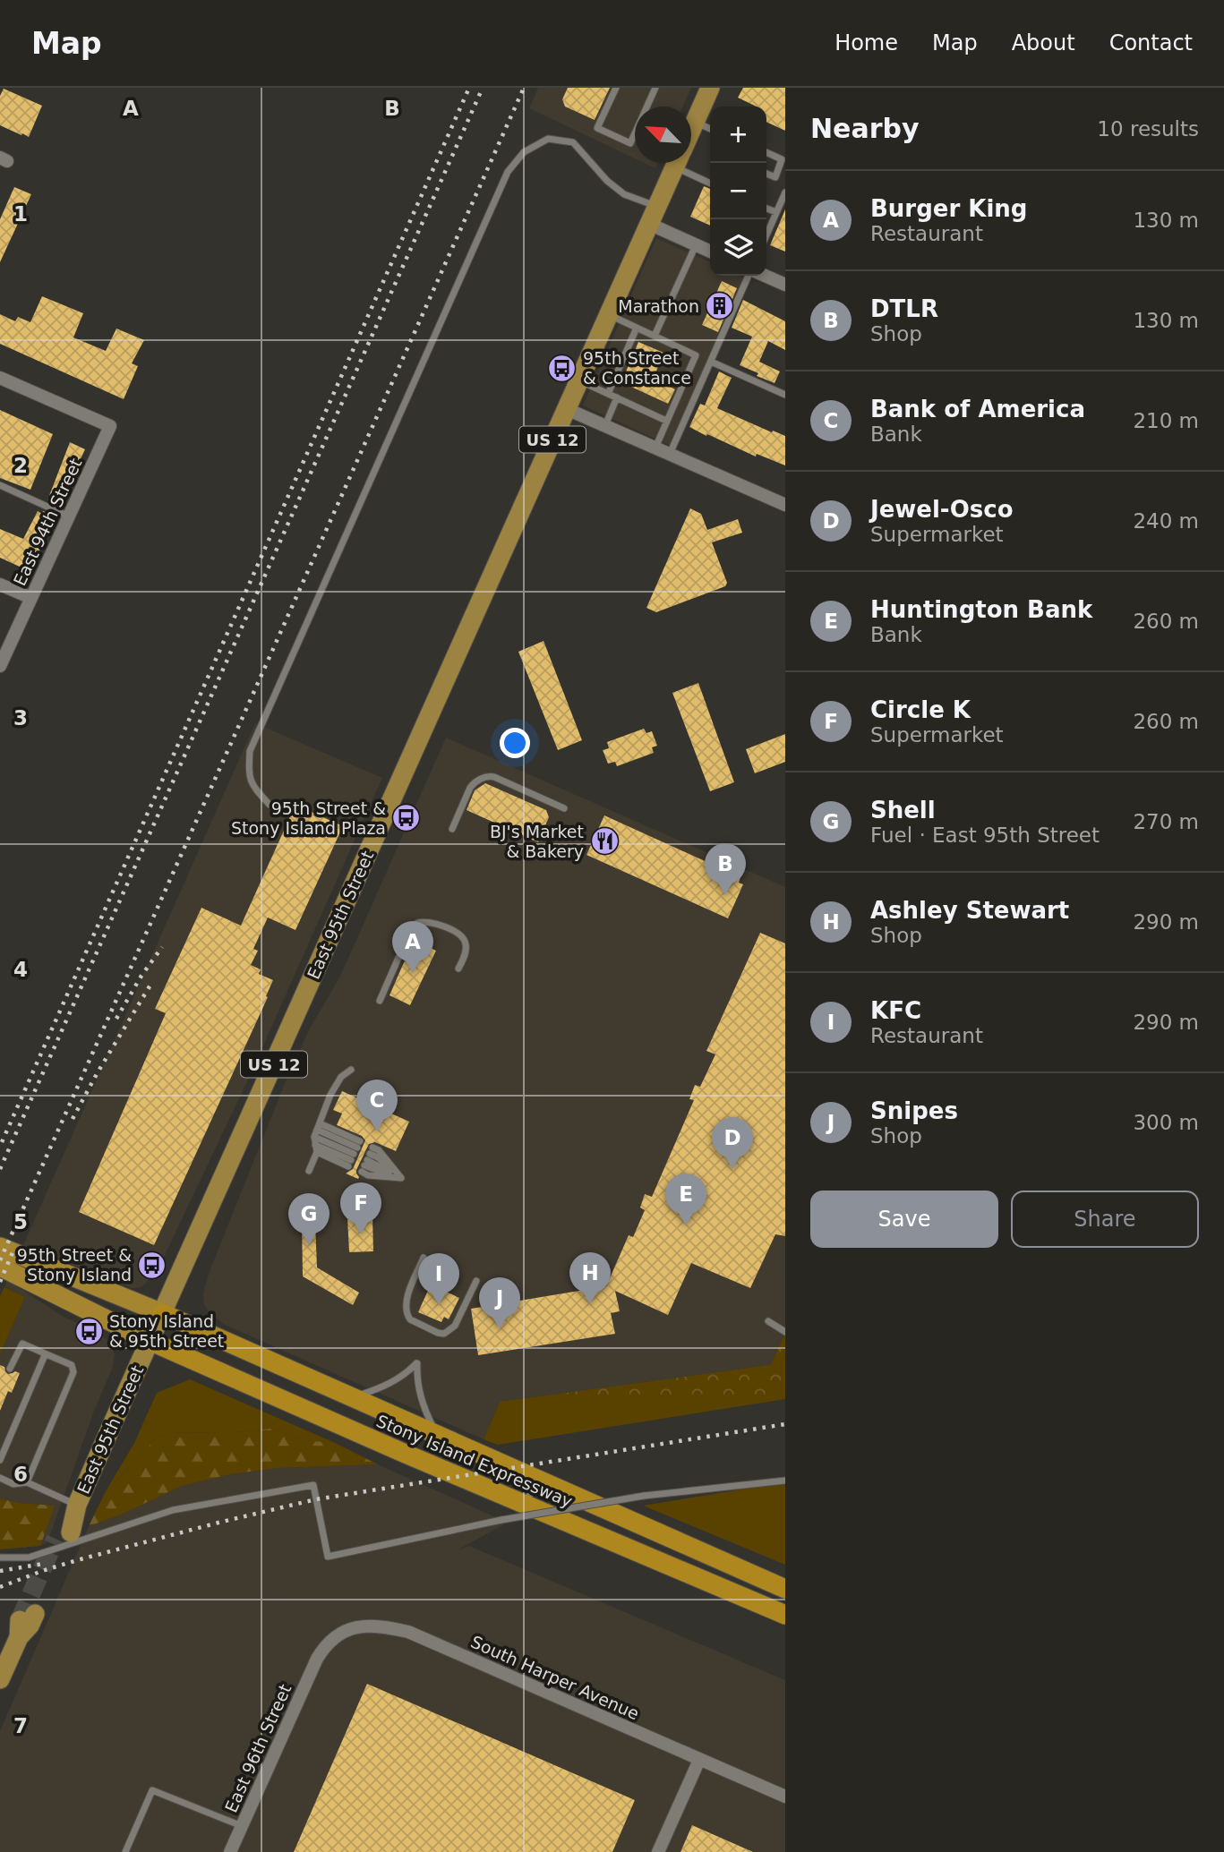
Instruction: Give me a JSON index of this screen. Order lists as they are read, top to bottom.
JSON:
{
  "streets": {
    "highway": ["Stony Island Expressway"],
    "main road": ["US 12", "East 95th Street"],
    "street": ["East 94th Street", "South Harper Avenue", "East 96th Street"]
  },
  "crossings": [
    ["East 95th Street", "Stony Island Expressway"],
    ["South Harper Avenue", "East 96th Street"]
  ],
  "places": {
    "building": ["Marathon"],
    "bus stop": [
      "95th Street & Constance",
      "95th Street & Stony Island Plaza",
      "95th Street & Stony Island",
      "Stony Island & 95th Street"
    ],
    "restaurant": ["BJ's Market & Bakery"]
  },
  "north": "top left",
  "page": {
    "header": "Map",
    "nav": [
      "Home",
      "Map",
      "About",
      "Contact"
    ],
    "heading": ["Nearby", "10 results"],
    "map_buttons": ["+", "−"],
    "list": [
      {
        "mark": "A",
        "name": "Burger King",
        "note": "Restaurant",
        "value": "130 m"
      },
      {
        "mark": "B",
        "name": "DTLR",
        "note": "Shop",
        "value": "130 m"
      },
      {
        "mark": "C",
        "name": "Bank of America",
        "note": "Bank",
        "value": "210 m"
      },
      {
        "mark": "D",
        "name": "Jewel-Osco",
        "note": "Supermarket",
        "value": "240 m"
      },
      {
        "mark": "E",
        "name": "Huntington Bank",
        "note": "Bank",
        "value": "260 m"
      },
      {
        "mark": "F",
        "name": "Circle K",
        "note": "Supermarket",
        "value": "260 m"
      },
      {
        "mark": "G",
        "name": "Shell",
        "note": "Fuel · East 95th Street",
        "value": "270 m"
      },
      {
        "mark": "H",
        "name": "Ashley Stewart",
        "note": "Shop",
        "value": "290 m"
      },
      {
        "mark": "I",
        "name": "KFC",
        "note": "Restaurant",
        "value": "290 m"
      },
      {
        "mark": "J",
        "name": "Snipes",
        "note": "Shop",
        "value": "300 m"
      }
    ],
    "pins": [
      "B",
      "A",
      "C",
      "D",
      "E",
      "F",
      "G",
      "H",
      "I",
      "J"
    ],
    "buttons": ["Save", "Share"]
  },
  "grid": {
    "columns": ["A", "B"],
    "rows": [
      "1",
      "2",
      "3",
      "4",
      "5",
      "6",
      "7"
    ]
  }
}
